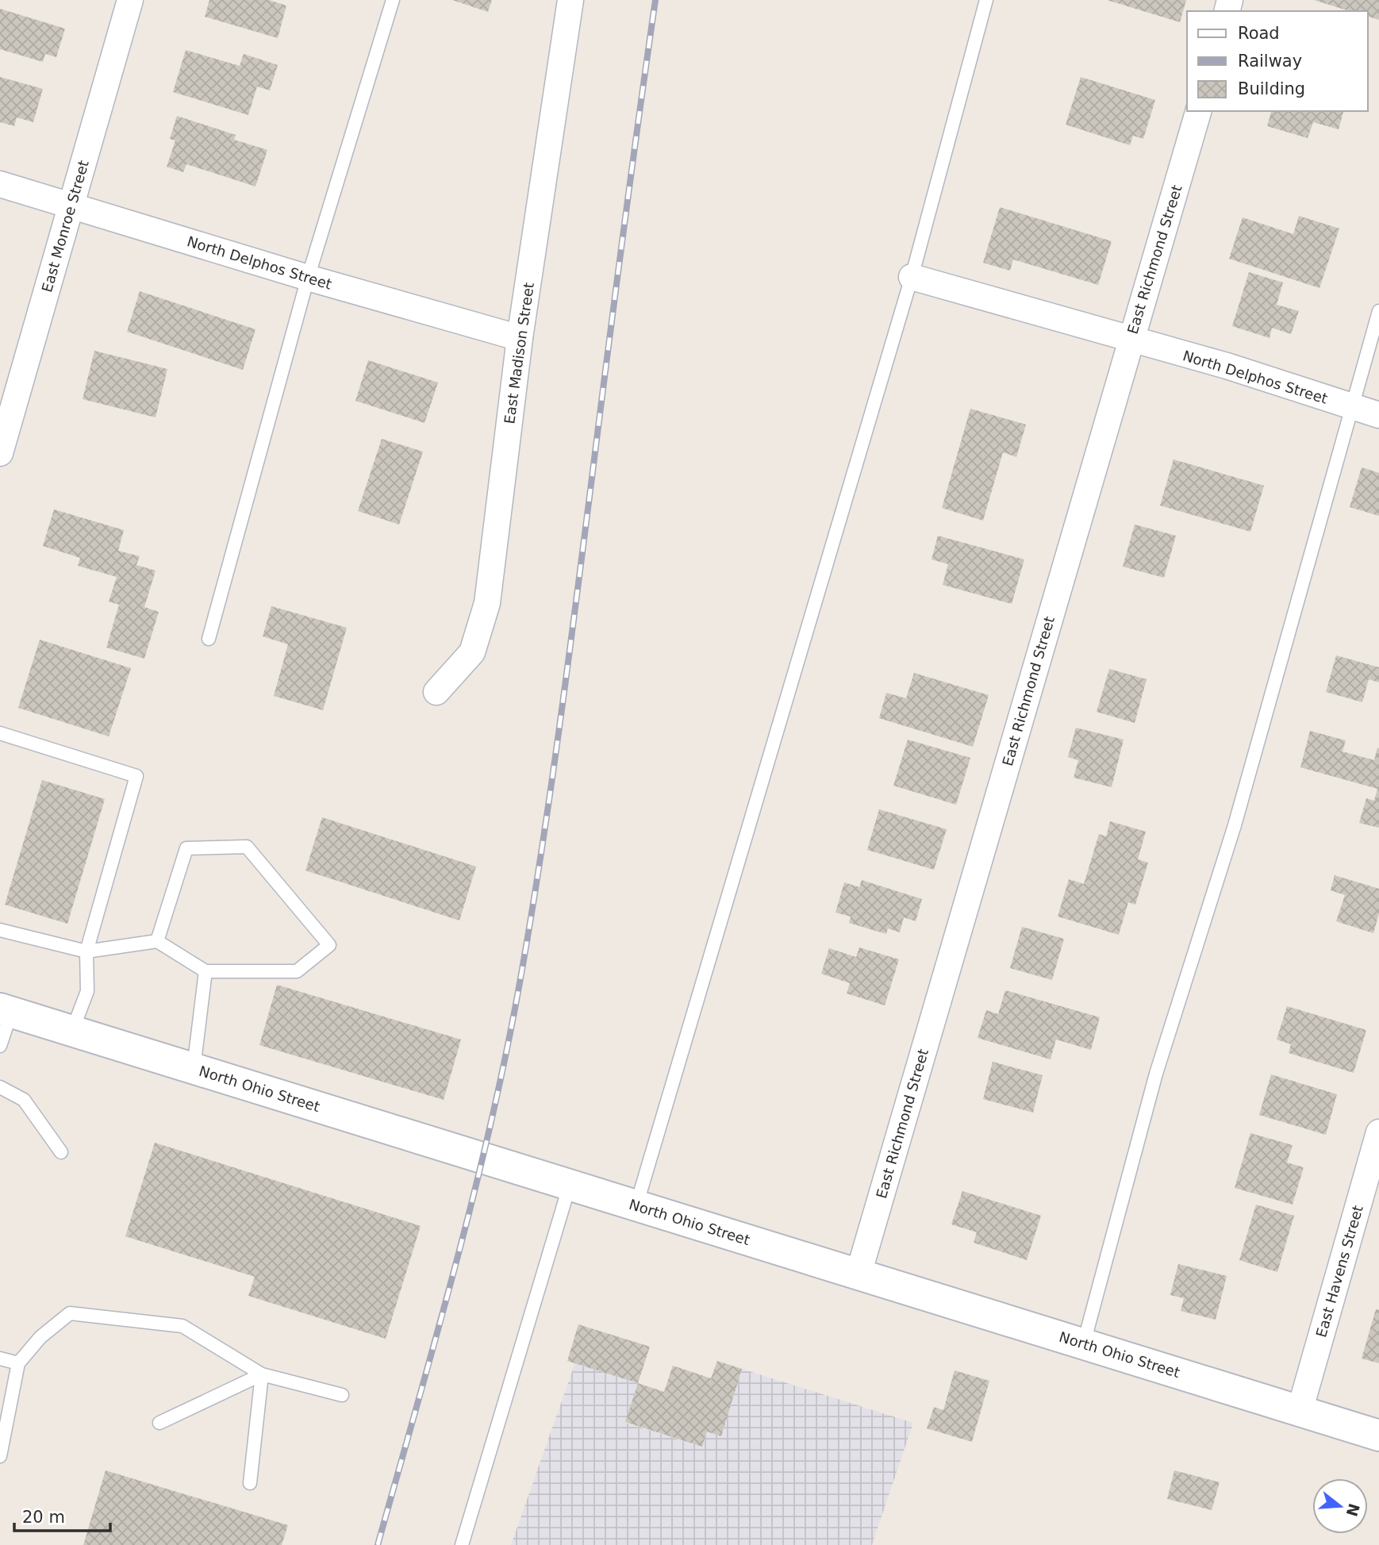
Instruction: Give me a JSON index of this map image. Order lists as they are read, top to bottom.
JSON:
{
  "streets": {
    "street": [
      "East Monroe Street",
      "East Richmond Street",
      "North Delphos Street",
      "East Madison Street",
      "North Ohio Street",
      "East Havens Street"
    ]
  },
  "crossings": [
    ["East Monroe Street", "North Delphos Street"],
    ["East Richmond Street", "North Delphos Street"],
    ["East Richmond Street", "North Ohio Street"],
    ["North Delphos Street", "East Madison Street"],
    ["North Ohio Street", "East Havens Street"]
  ],
  "legend": ["Road", "Railway", "Building"],
  "scale_bar": "20 m",
  "north": "right"
}
